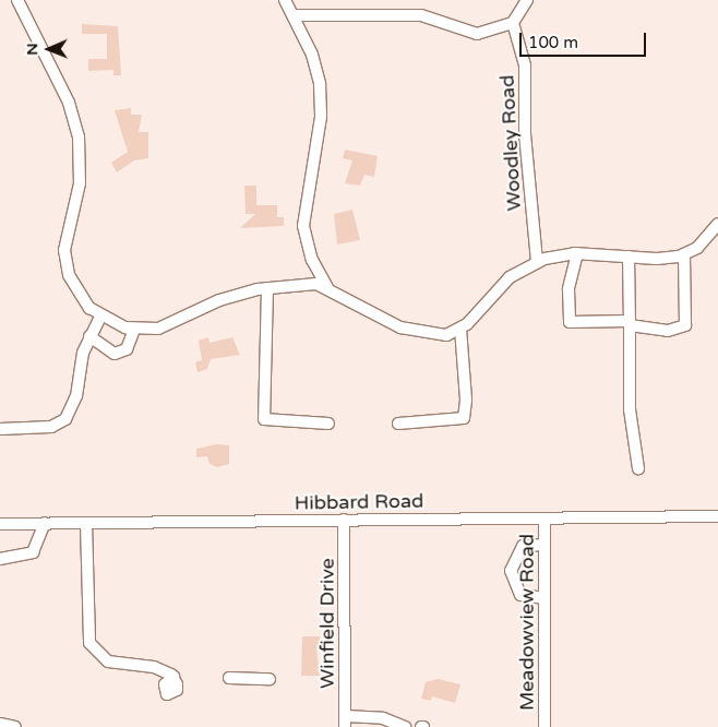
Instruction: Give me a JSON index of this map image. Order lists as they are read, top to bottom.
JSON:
{
  "streets": {
    "street": [
      "Woodley Road",
      "Hibbard Road",
      "Meadowview Road",
      "Winfield Drive"
    ]
  },
  "crossings": [
    ["Hibbard Road", "Meadowview Road"],
    ["Hibbard Road", "Winfield Drive"]
  ],
  "scale_bar": "100 m",
  "north": "left"
}
